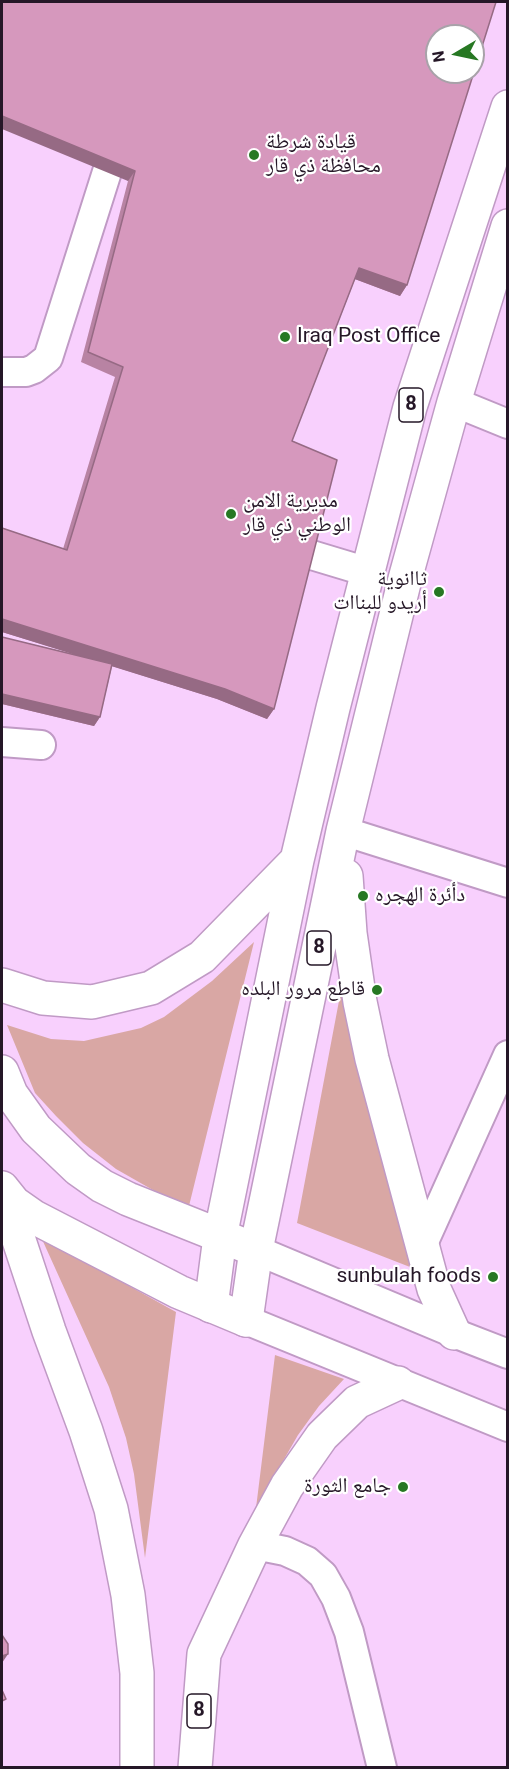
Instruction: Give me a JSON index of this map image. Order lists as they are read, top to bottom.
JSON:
{
  "streets": {
    "main road": ["8"]
  },
  "places": [
    "قيادة شرطة محافظة ذي قار",
    "Iraq Post Office",
    "مديرية الامن الوطني ذي قار",
    "ثاانوية أريدو للبناات",
    "دأئرة الهجره",
    "قاطع مرور البلده",
    "sunbulah foods",
    "جامع الثورة"
  ],
  "north": "left"
}
